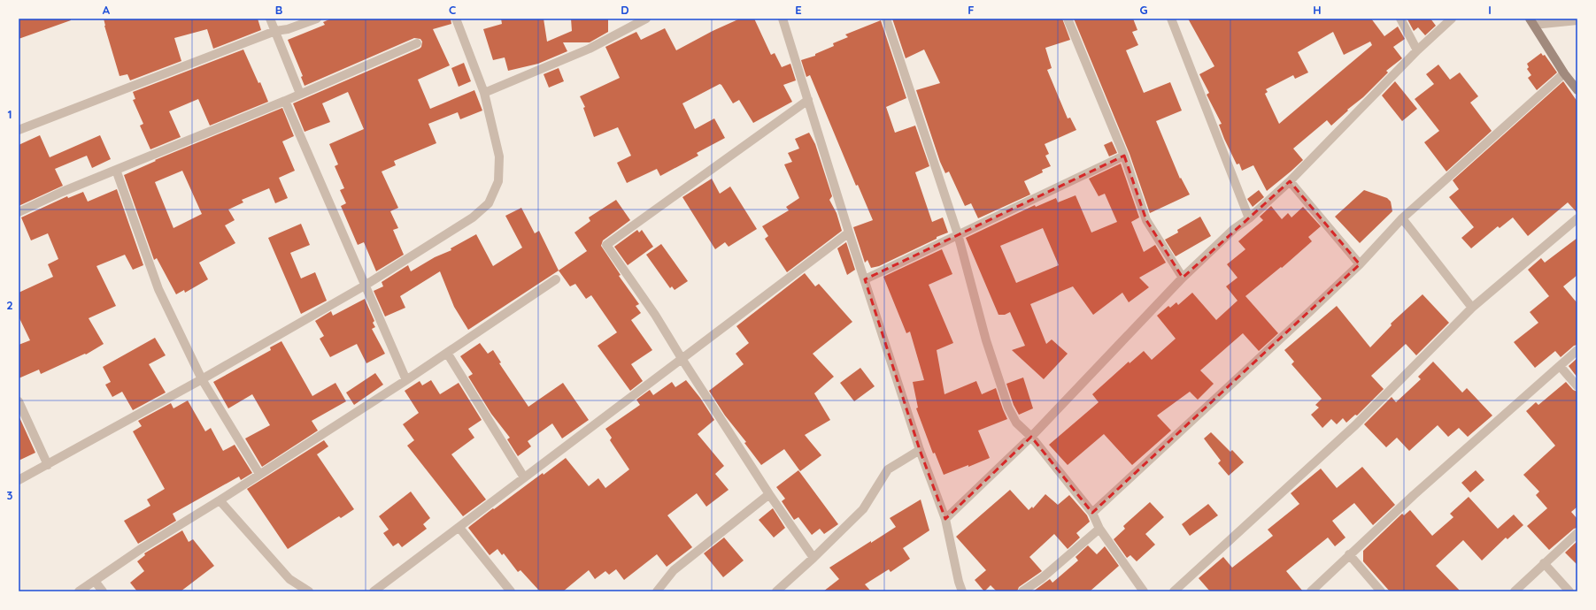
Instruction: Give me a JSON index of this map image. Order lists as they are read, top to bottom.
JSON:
{
  "grid": {
    "columns": [
      "A",
      "B",
      "C",
      "D",
      "E",
      "F",
      "G",
      "H",
      "I"
    ],
    "rows": ["1", "2", "3"]
  }
}
